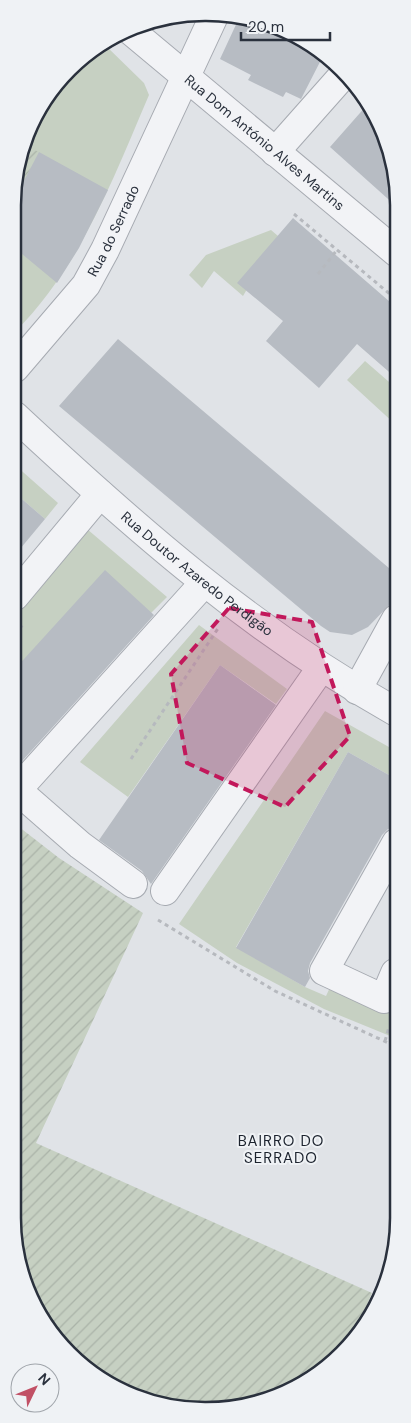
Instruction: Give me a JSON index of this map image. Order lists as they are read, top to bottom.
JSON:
{
  "streets": {
    "street": ["Rua Dom António Alves Martins", "Rua do Serrado", "Rua Doutor Azaredo Perdigão"]
  },
  "crossings": [
    ["Rua Dom António Alves Martins", "Rua do Serrado"]
  ],
  "districts": ["BAIRRO DO SERRADO"],
  "scale_bar": "20 m",
  "north": "top right"
}
